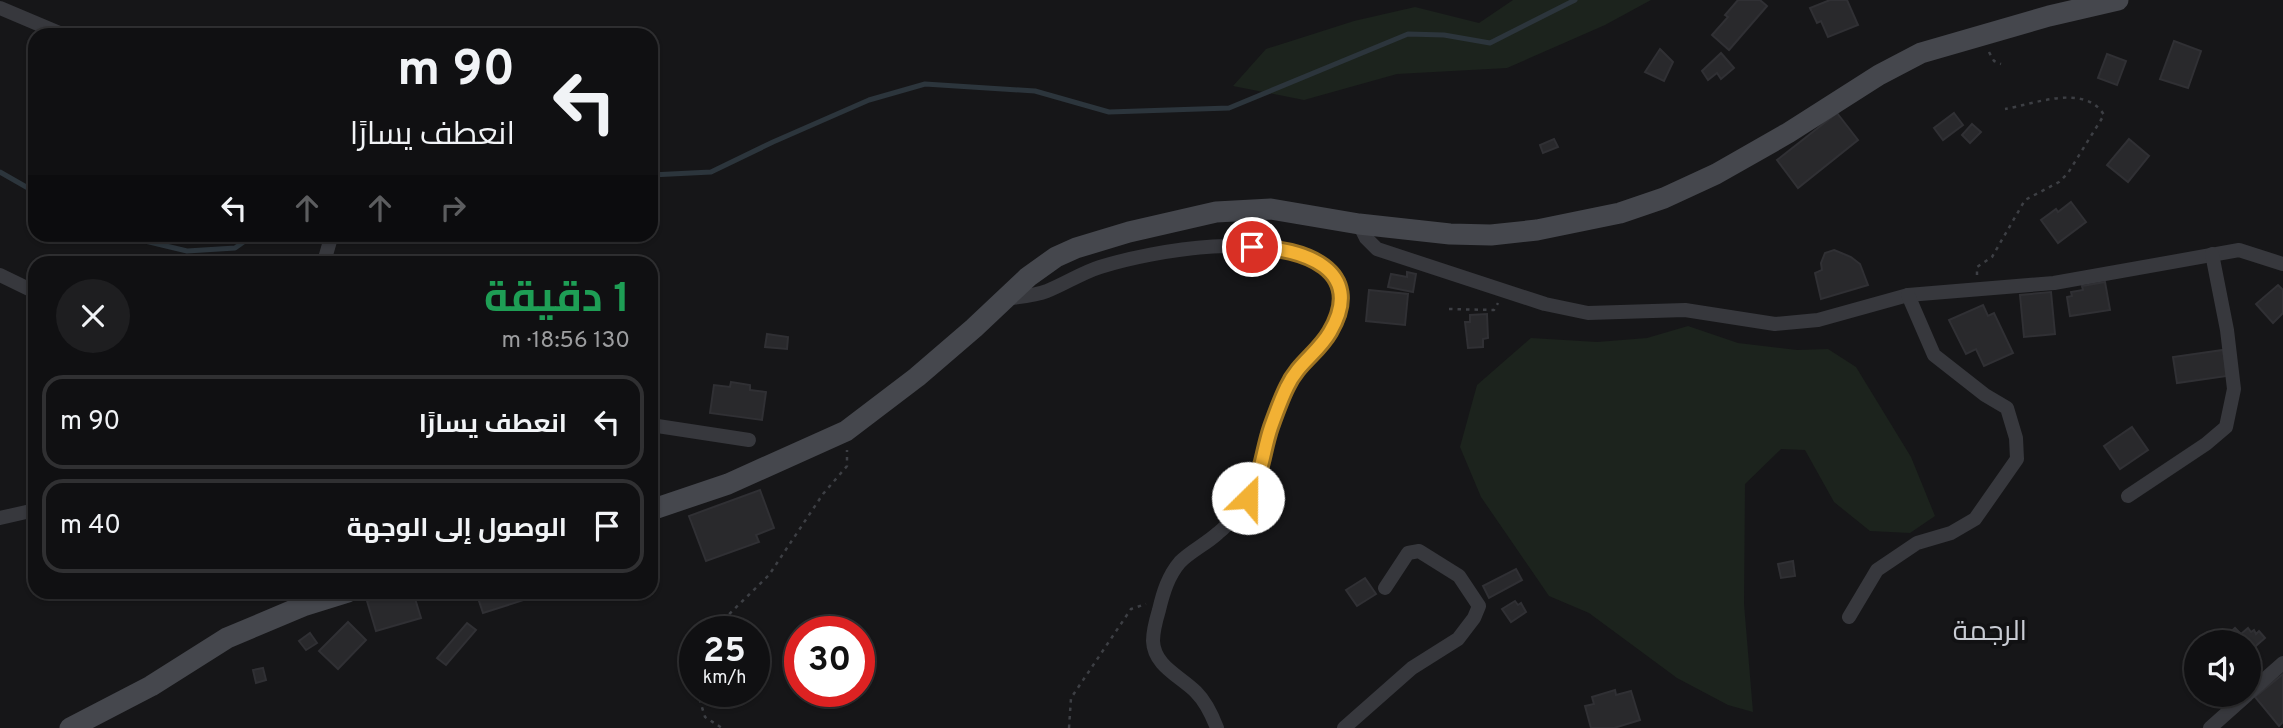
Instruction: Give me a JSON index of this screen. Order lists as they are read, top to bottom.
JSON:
{
  "districts": ["الرجمة"],
  "page": {
    "turn": ["90 m", "انعطف يسارًا"],
    "heading": ["1 دقيقة", "130 m · 18:56"],
    "list": [
      {
        "name": "انعطف يسارًا",
        "value": "90 m"
      },
      {
        "name": "الوصول إلى الوجهة",
        "value": "40 m"
      }
    ],
    "speed": "25 km/h",
    "limit": "30"
  }
}
